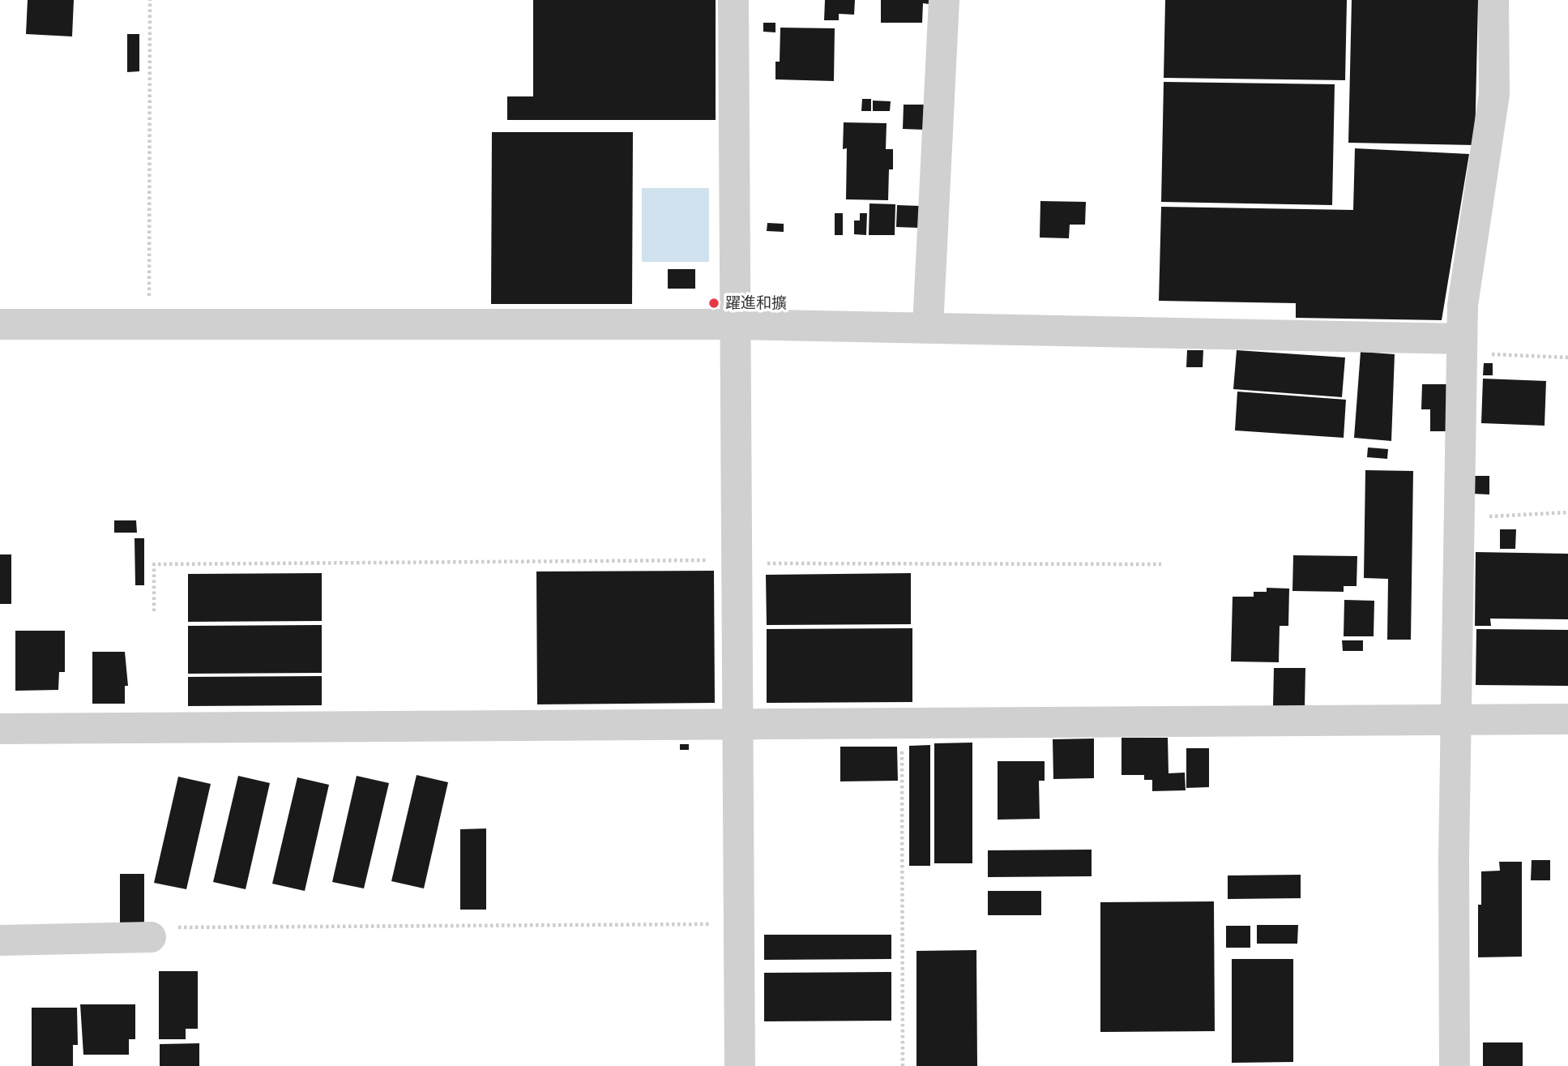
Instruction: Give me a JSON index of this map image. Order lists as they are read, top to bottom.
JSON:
{
  "places": ["躍進和擴"]
}
